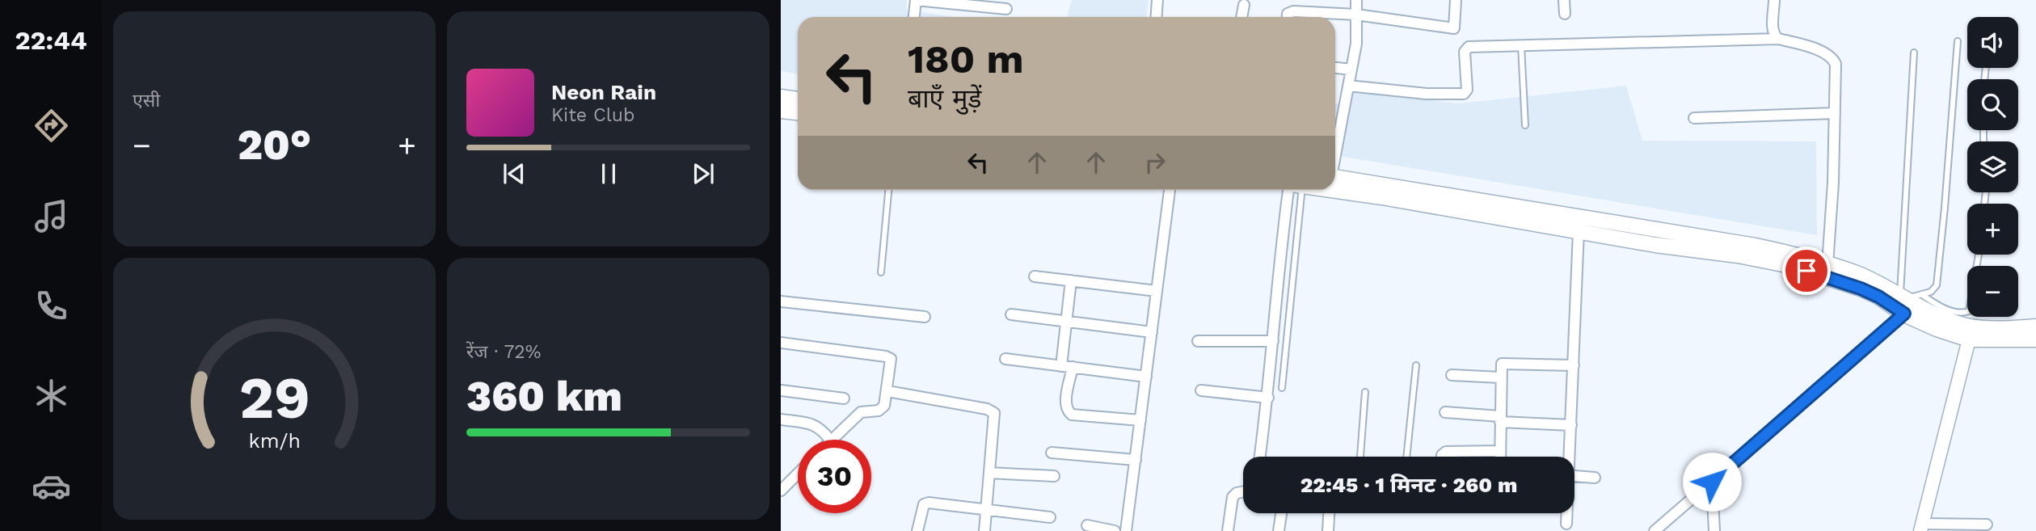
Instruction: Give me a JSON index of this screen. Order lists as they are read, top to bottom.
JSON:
{
  "page": {
    "tabs": "22:44",
    "tile": [
      "एसी",
      ["रेंज · 72%", "360 km"]
    ],
    "map_buttons": ["+", "−"],
    "turn": ["180 m", "बाएँ मुड़ें"],
    "song": ["Neon Rain", "Kite Club"],
    "heat": ["−", "20°", "+"],
    "limit": "30",
    "trip": "22:45 · 1 मिनट · 260 m",
    "gauge": ["29", "km/h"]
  }
}
